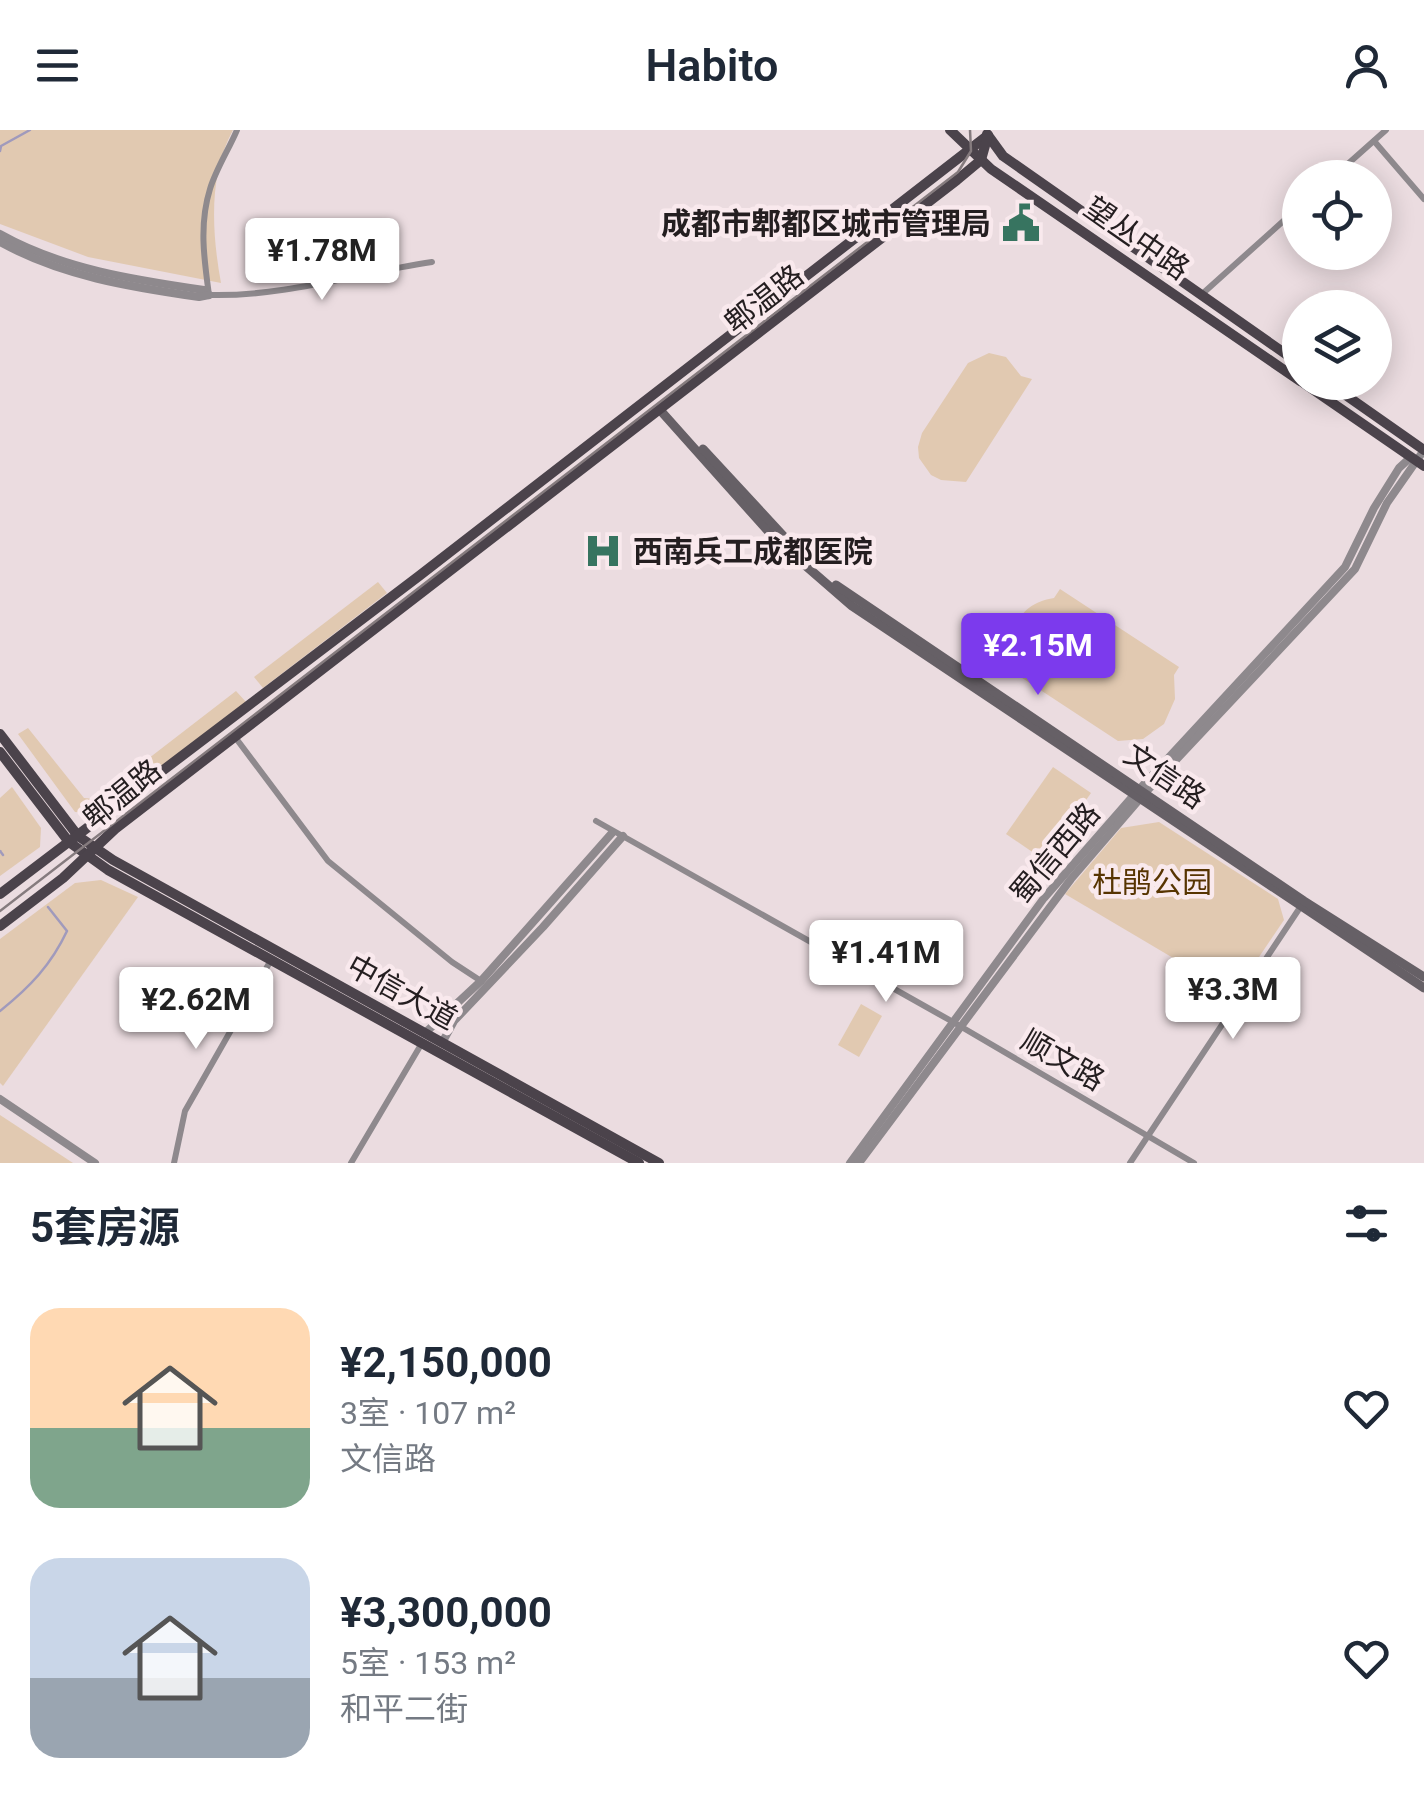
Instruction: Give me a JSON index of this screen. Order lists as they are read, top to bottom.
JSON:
{
  "streets": {
    "main road": [
      "望丛中路",
      "郫温路",
      "文信路",
      "中信大道"
    ],
    "street": ["蜀信西路", "顺文路"]
  },
  "crossings": [
    ["望丛中路", "郫温路"],
    ["望丛中路", "蜀信西路"],
    ["郫温路", "文信路"],
    ["郫温路", "中信大道"],
    ["文信路", "蜀信西路"],
    ["蜀信西路", "顺文路"]
  ],
  "parks": ["杜鹃公园"],
  "places": {
    "public building": ["成都市郫都区城市管理局"],
    "hospital": ["西南兵工成都医院"]
  },
  "page": {
    "header": "Habito",
    "price": [
      "¥1.78M",
      "¥2.15M",
      "¥1.41M",
      "¥3.3M",
      "¥2.62M"
    ],
    "heading": "5套房源",
    "list": [
      {
        "name": "¥2,150,000",
        "note": "3室 · 107 m² · 文信路"
      },
      {
        "name": "¥3,300,000",
        "note": "5室 · 153 m² · 和平二街"
      }
    ]
  }
}
